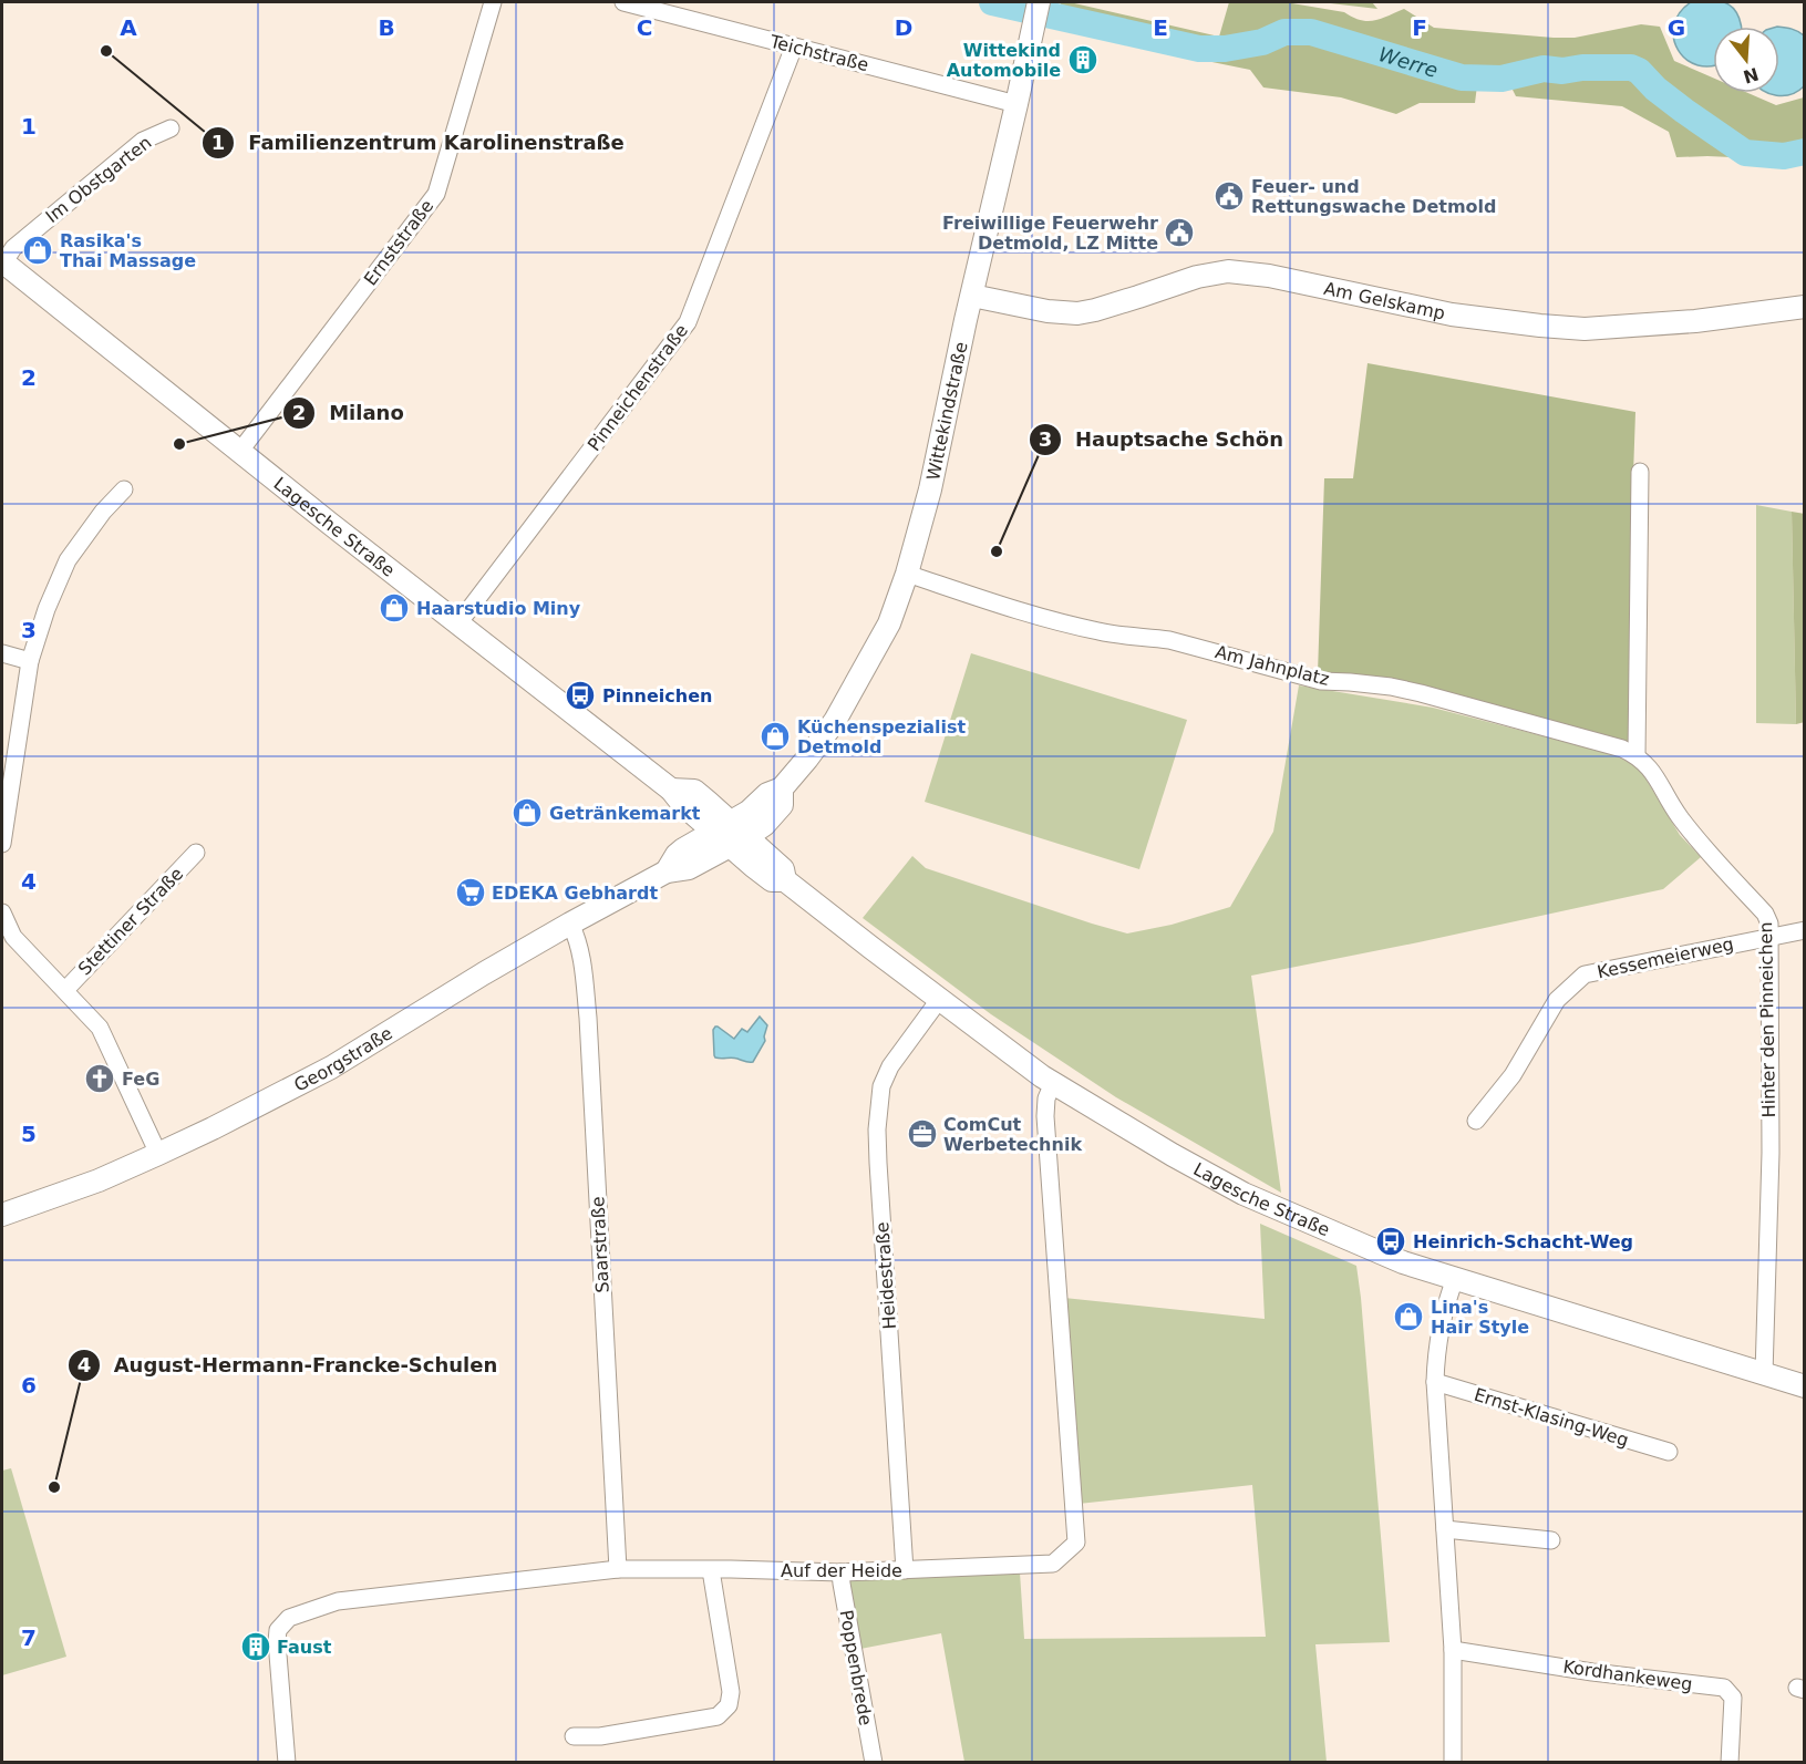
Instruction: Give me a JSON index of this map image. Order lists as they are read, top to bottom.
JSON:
{
  "streets": {
    "street": [
      "Teichstraße",
      "Im Obstgarten",
      "Ernststraße",
      "Am Gelskamp",
      "Pinneichenstraße",
      "Wittekindstraße",
      "Lagesche Straße",
      "Am Jahnplatz",
      "Stettiner Straße",
      "Kessemeierweg",
      "Hinter den Pinneichen",
      "Georgstraße",
      "Saarstraße",
      "Heidestraße",
      "Ernst-Klasing-Weg",
      "Auf der Heide",
      "Poppenbrede",
      "Kordhankeweg"
    ]
  },
  "crossings": [
    ["Teichstraße", "Pinneichenstraße"],
    ["Teichstraße", "Wittekindstraße"],
    ["Im Obstgarten", "Lagesche Straße"],
    ["Ernststraße", "Lagesche Straße"],
    ["Am Gelskamp", "Wittekindstraße"],
    ["Pinneichenstraße", "Lagesche Straße"],
    ["Wittekindstraße", "Lagesche Straße"],
    ["Wittekindstraße", "Am Jahnplatz"],
    ["Wittekindstraße", "Georgstraße"],
    ["Lagesche Straße", "Hinter den Pinneichen"],
    ["Lagesche Straße", "Georgstraße"],
    ["Lagesche Straße", "Heidestraße"],
    ["Lagesche Straße", "Auf der Heide"],
    ["Am Jahnplatz", "Hinter den Pinneichen"],
    ["Stettiner Straße", "Georgstraße"],
    ["Kessemeierweg", "Hinter den Pinneichen"],
    ["Georgstraße", "Saarstraße"],
    ["Saarstraße", "Auf der Heide"],
    ["Heidestraße", "Auf der Heide"],
    ["Auf der Heide", "Poppenbrede"]
  ],
  "water": ["Werre"],
  "places": {
    "other": [
      "Familienzentrum Karolinenstraße",
      "Milano",
      "Hauptsache Schön",
      "August-Hermann-Francke-Schulen"
    ],
    "building": ["Wittekind Automobile", "Faust"],
    "public building": ["Feuer- und Rettungswache Detmold", "Freiwillige Feuerwehr Detmold, LZ Mitte"],
    "shop": [
      "Rasika's Thai Massage",
      "Haarstudio Miny",
      "Küchenspezialist Detmold",
      "Getränkemarkt",
      "Lina's Hair Style"
    ],
    "bus stop": ["Pinneichen", "Heinrich-Schacht-Weg"],
    "supermarket": ["EDEKA Gebhardt"],
    "church": ["FeG"],
    "office": ["ComCut Werbetechnik"]
  },
  "north": "bottom",
  "grid": {
    "columns": [
      "A",
      "B",
      "C",
      "D",
      "E",
      "F",
      "G"
    ],
    "rows": [
      "1",
      "2",
      "3",
      "4",
      "5",
      "6",
      "7"
    ]
  }
}
